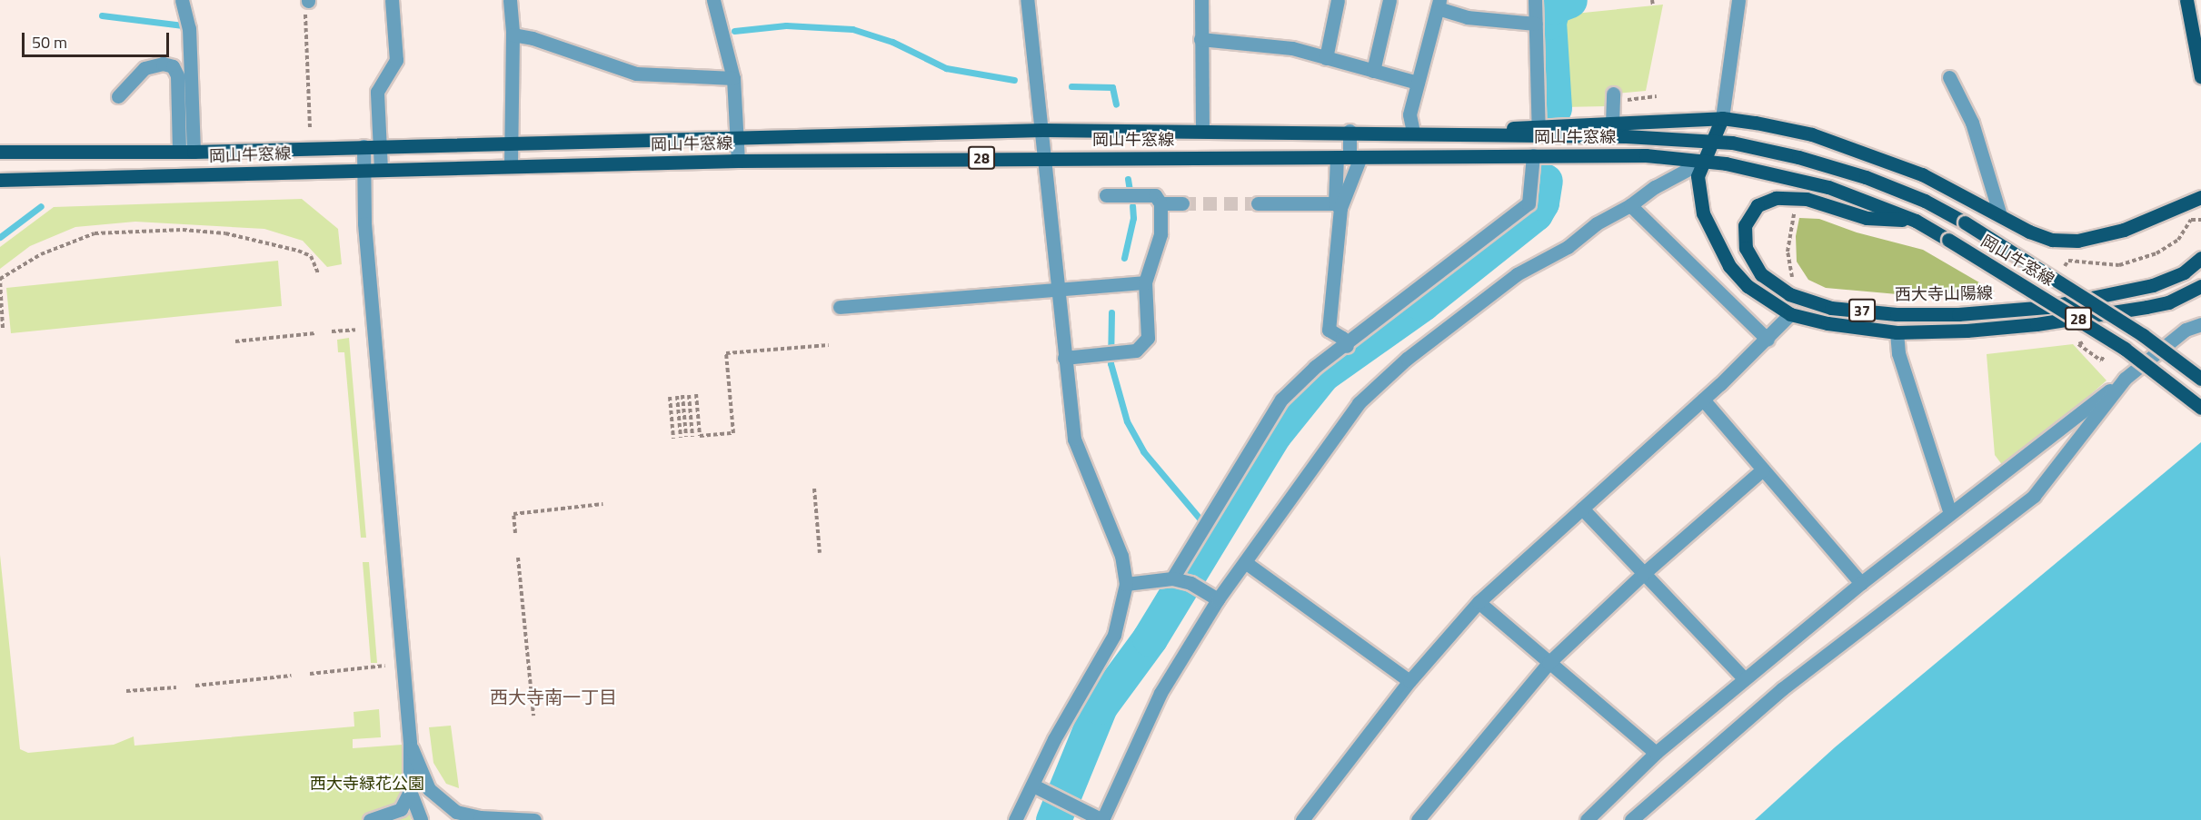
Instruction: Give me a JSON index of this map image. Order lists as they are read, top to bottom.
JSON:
{
  "streets": {
    "main road": [
      "岡山牛窓線",
      "28",
      "西大寺山陽線",
      "37"
    ]
  },
  "crossings": [
    ["岡山牛窓線", "西大寺山陽線"],
    ["岡山牛窓線", "37"]
  ],
  "districts": ["西大寺南一丁目"],
  "parks": ["西大寺緑花公園"],
  "scale_bar": "50 m"
}
